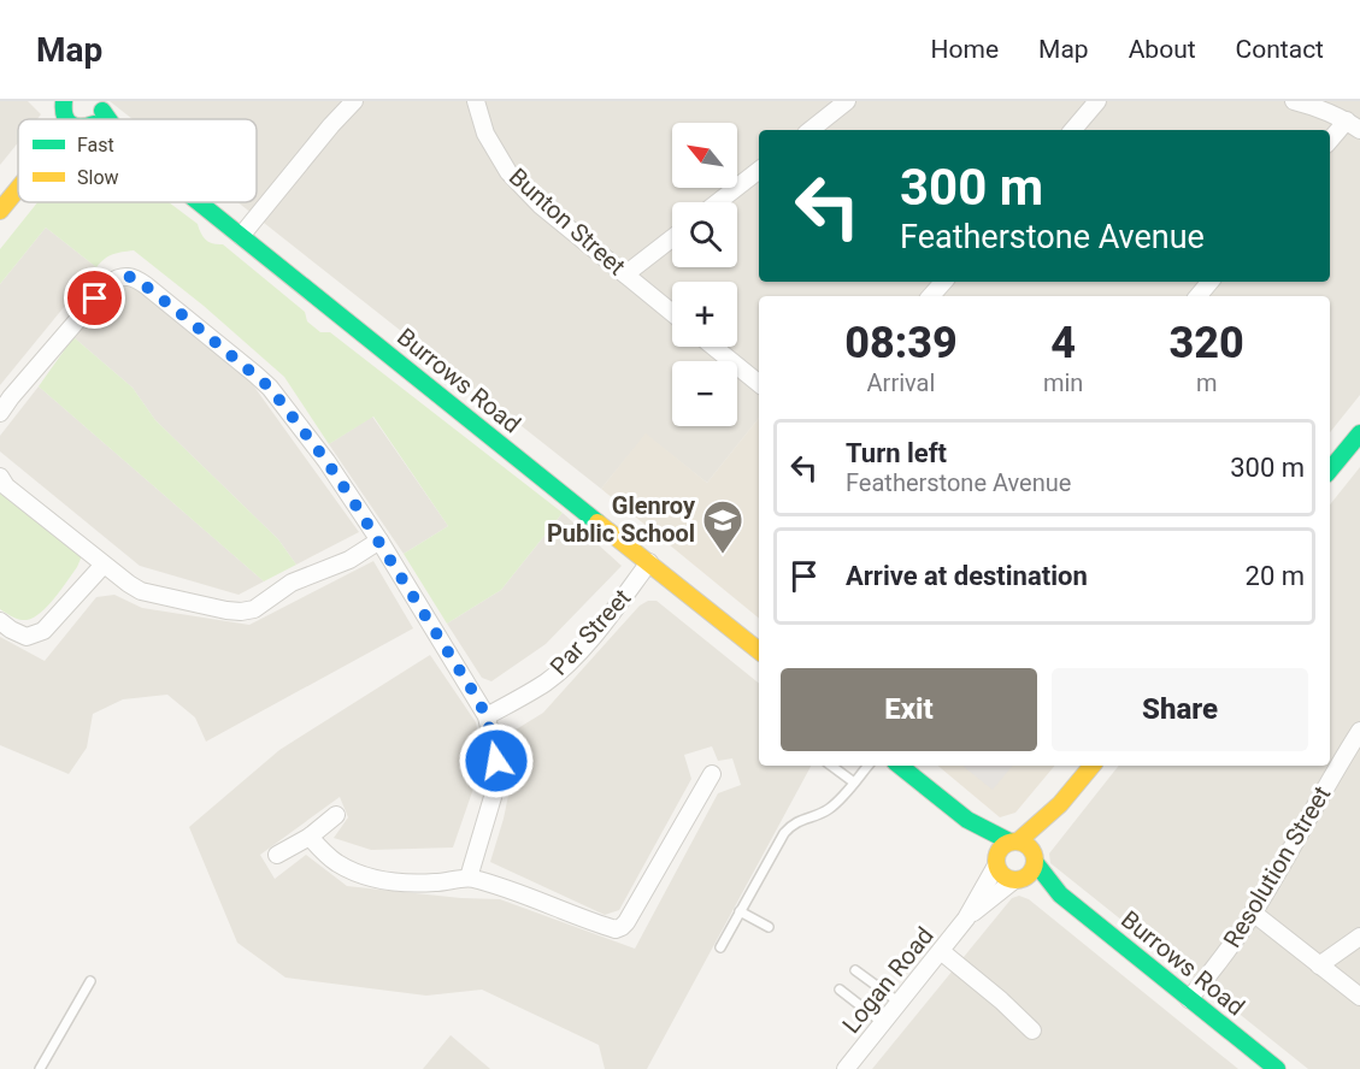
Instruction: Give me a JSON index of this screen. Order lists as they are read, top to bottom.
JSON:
{
  "streets": {
    "main road": ["Burrows Road"],
    "street": [
      "Bunton Street",
      "Par Street",
      "Resolution Street",
      "Logan Road"
    ]
  },
  "crossings": [
    ["Burrows Road", "Par Street"],
    ["Burrows Road", "Resolution Street"],
    ["Burrows Road", "Logan Road"]
  ],
  "places": {
    "school or university": ["Glenroy Public School"]
  },
  "legend": ["Fast", "Slow"],
  "north": "top left",
  "page": {
    "header": "Map",
    "nav": [
      "Home",
      "Map",
      "About",
      "Contact"
    ],
    "map_buttons": ["+", "−"],
    "turn": ["300 m", "Featherstone Avenue"],
    "eta": [
      "08:39",
      "Arrival",
      "4",
      "min",
      "320",
      "m"
    ],
    "list": [
      {
        "name": "Turn left",
        "note": "Featherstone Avenue",
        "value": "300 m"
      },
      {
        "name": "Arrive at destination",
        "value": "20 m"
      }
    ],
    "buttons": ["Exit", "Share"]
  }
}
